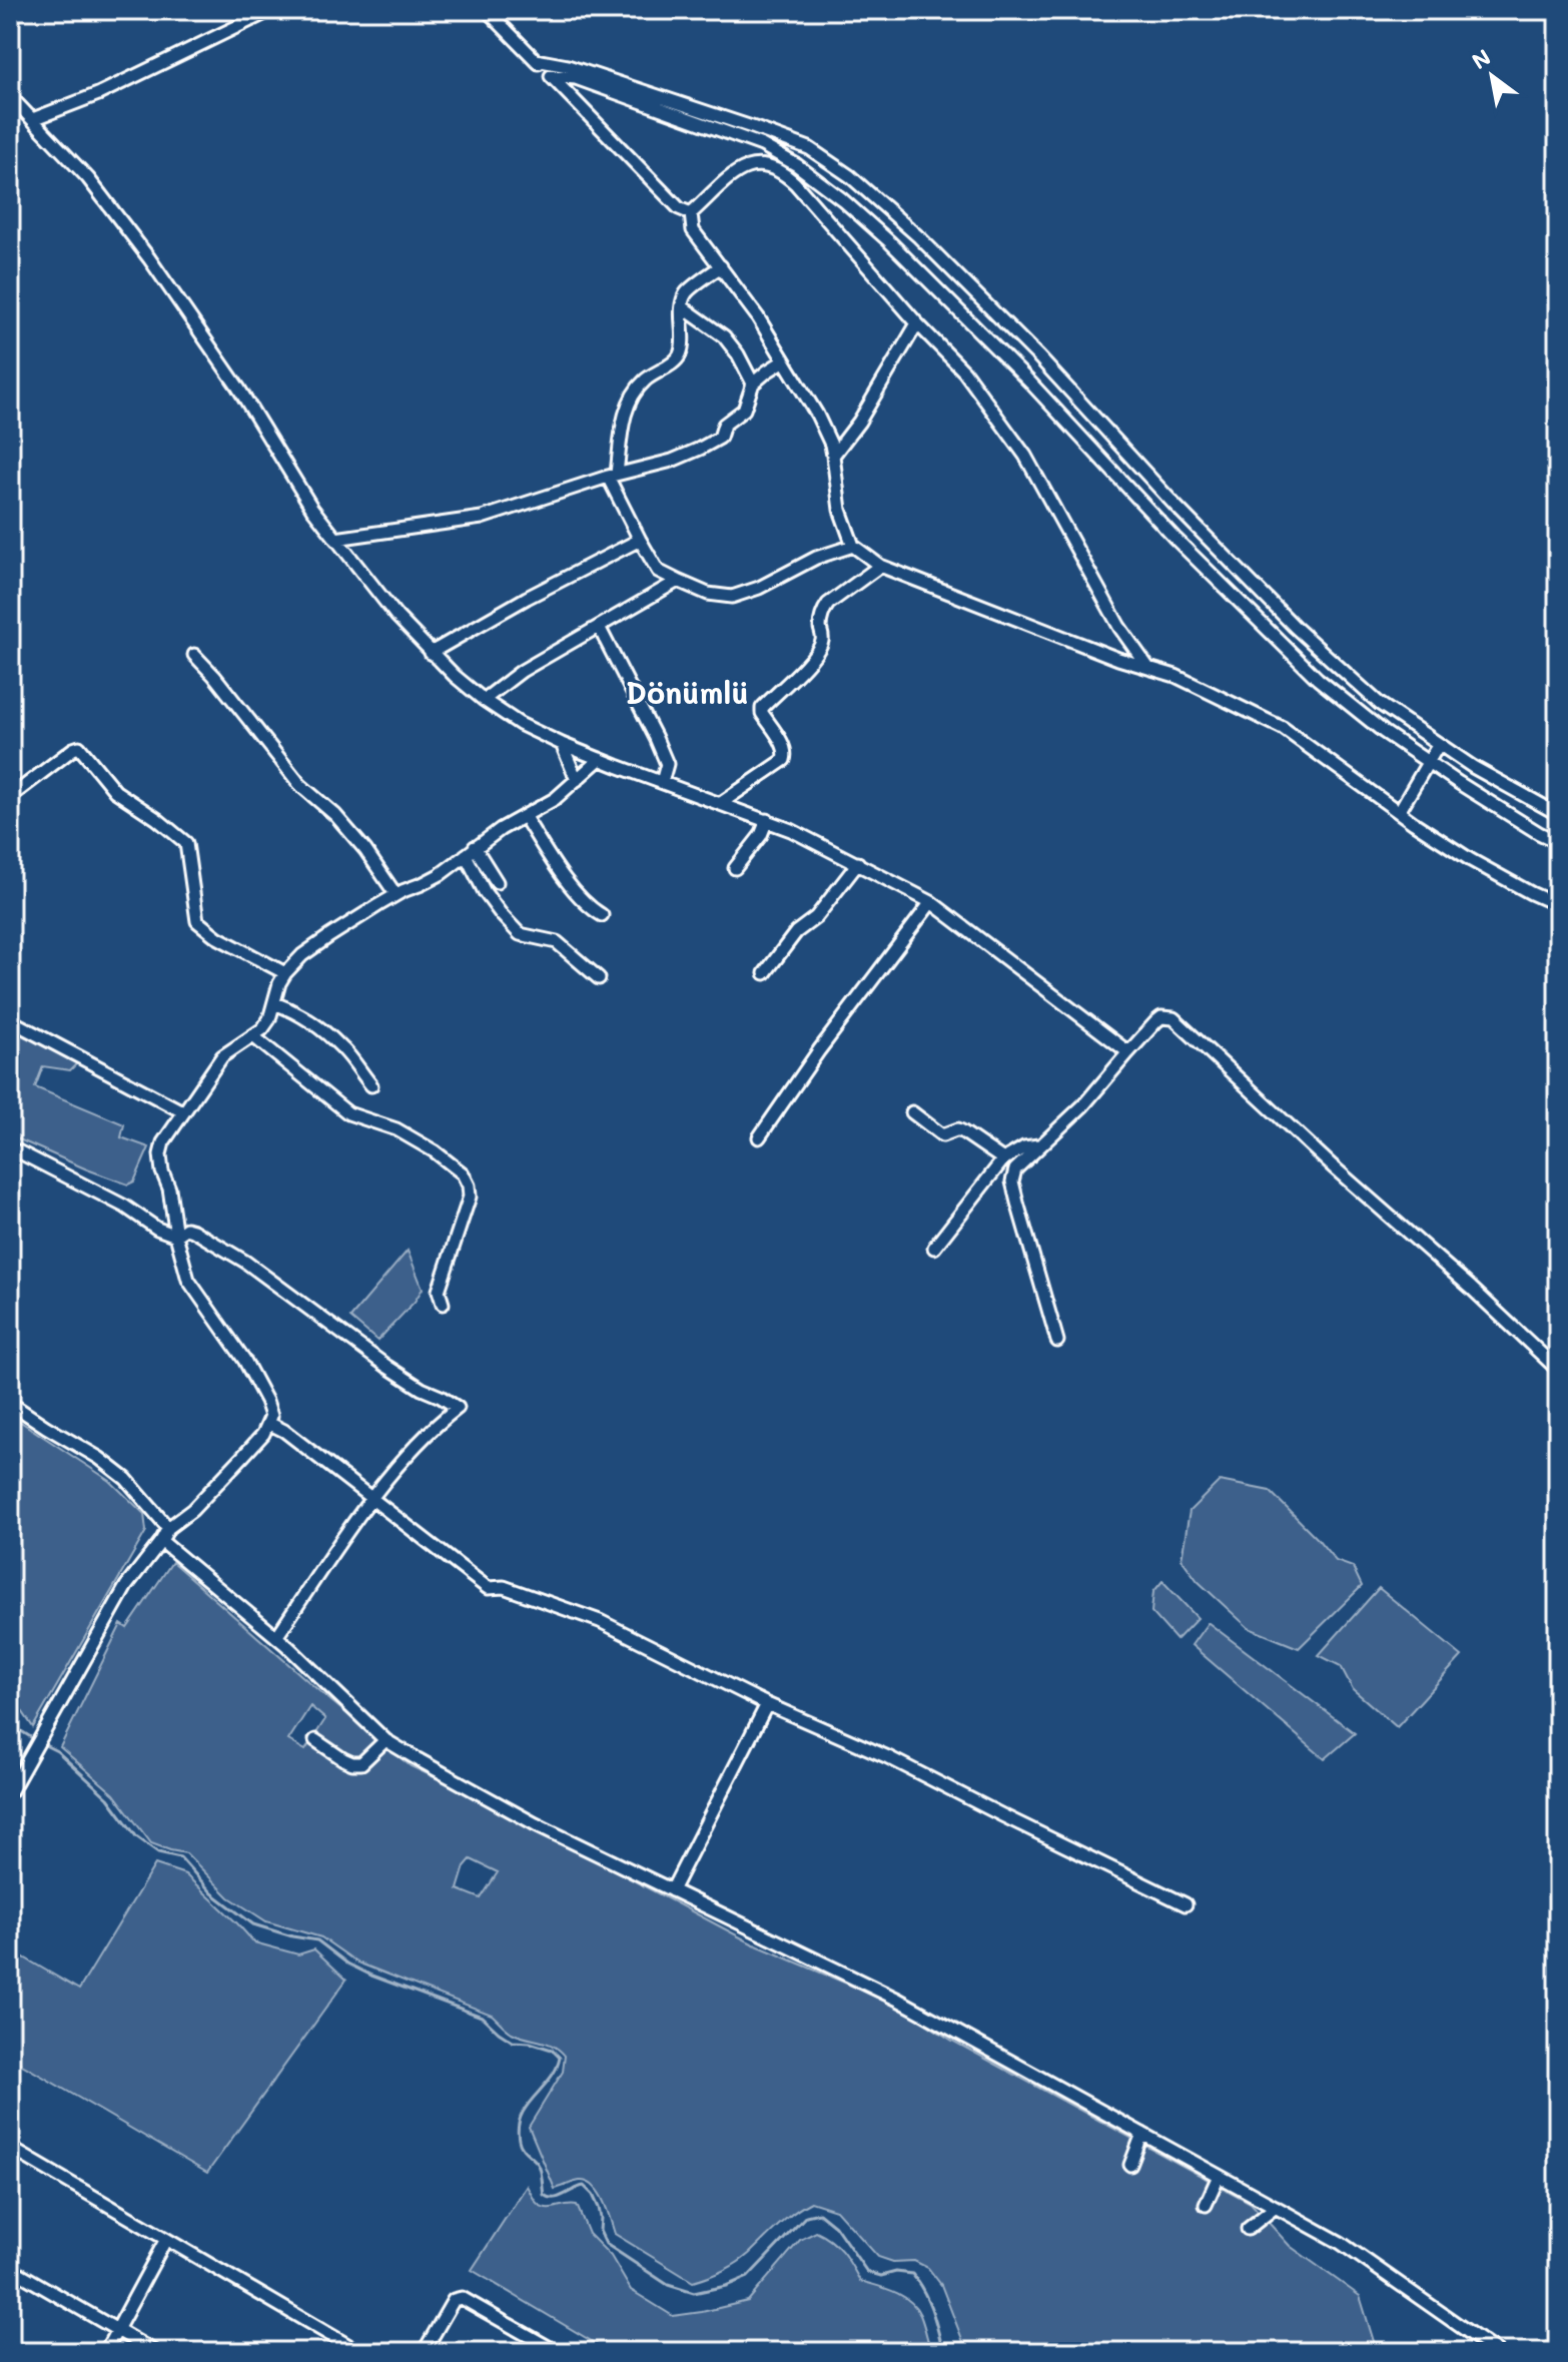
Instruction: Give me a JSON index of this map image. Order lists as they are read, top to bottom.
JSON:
{
  "districts": ["Dönümlü"],
  "north": "top left"
}
